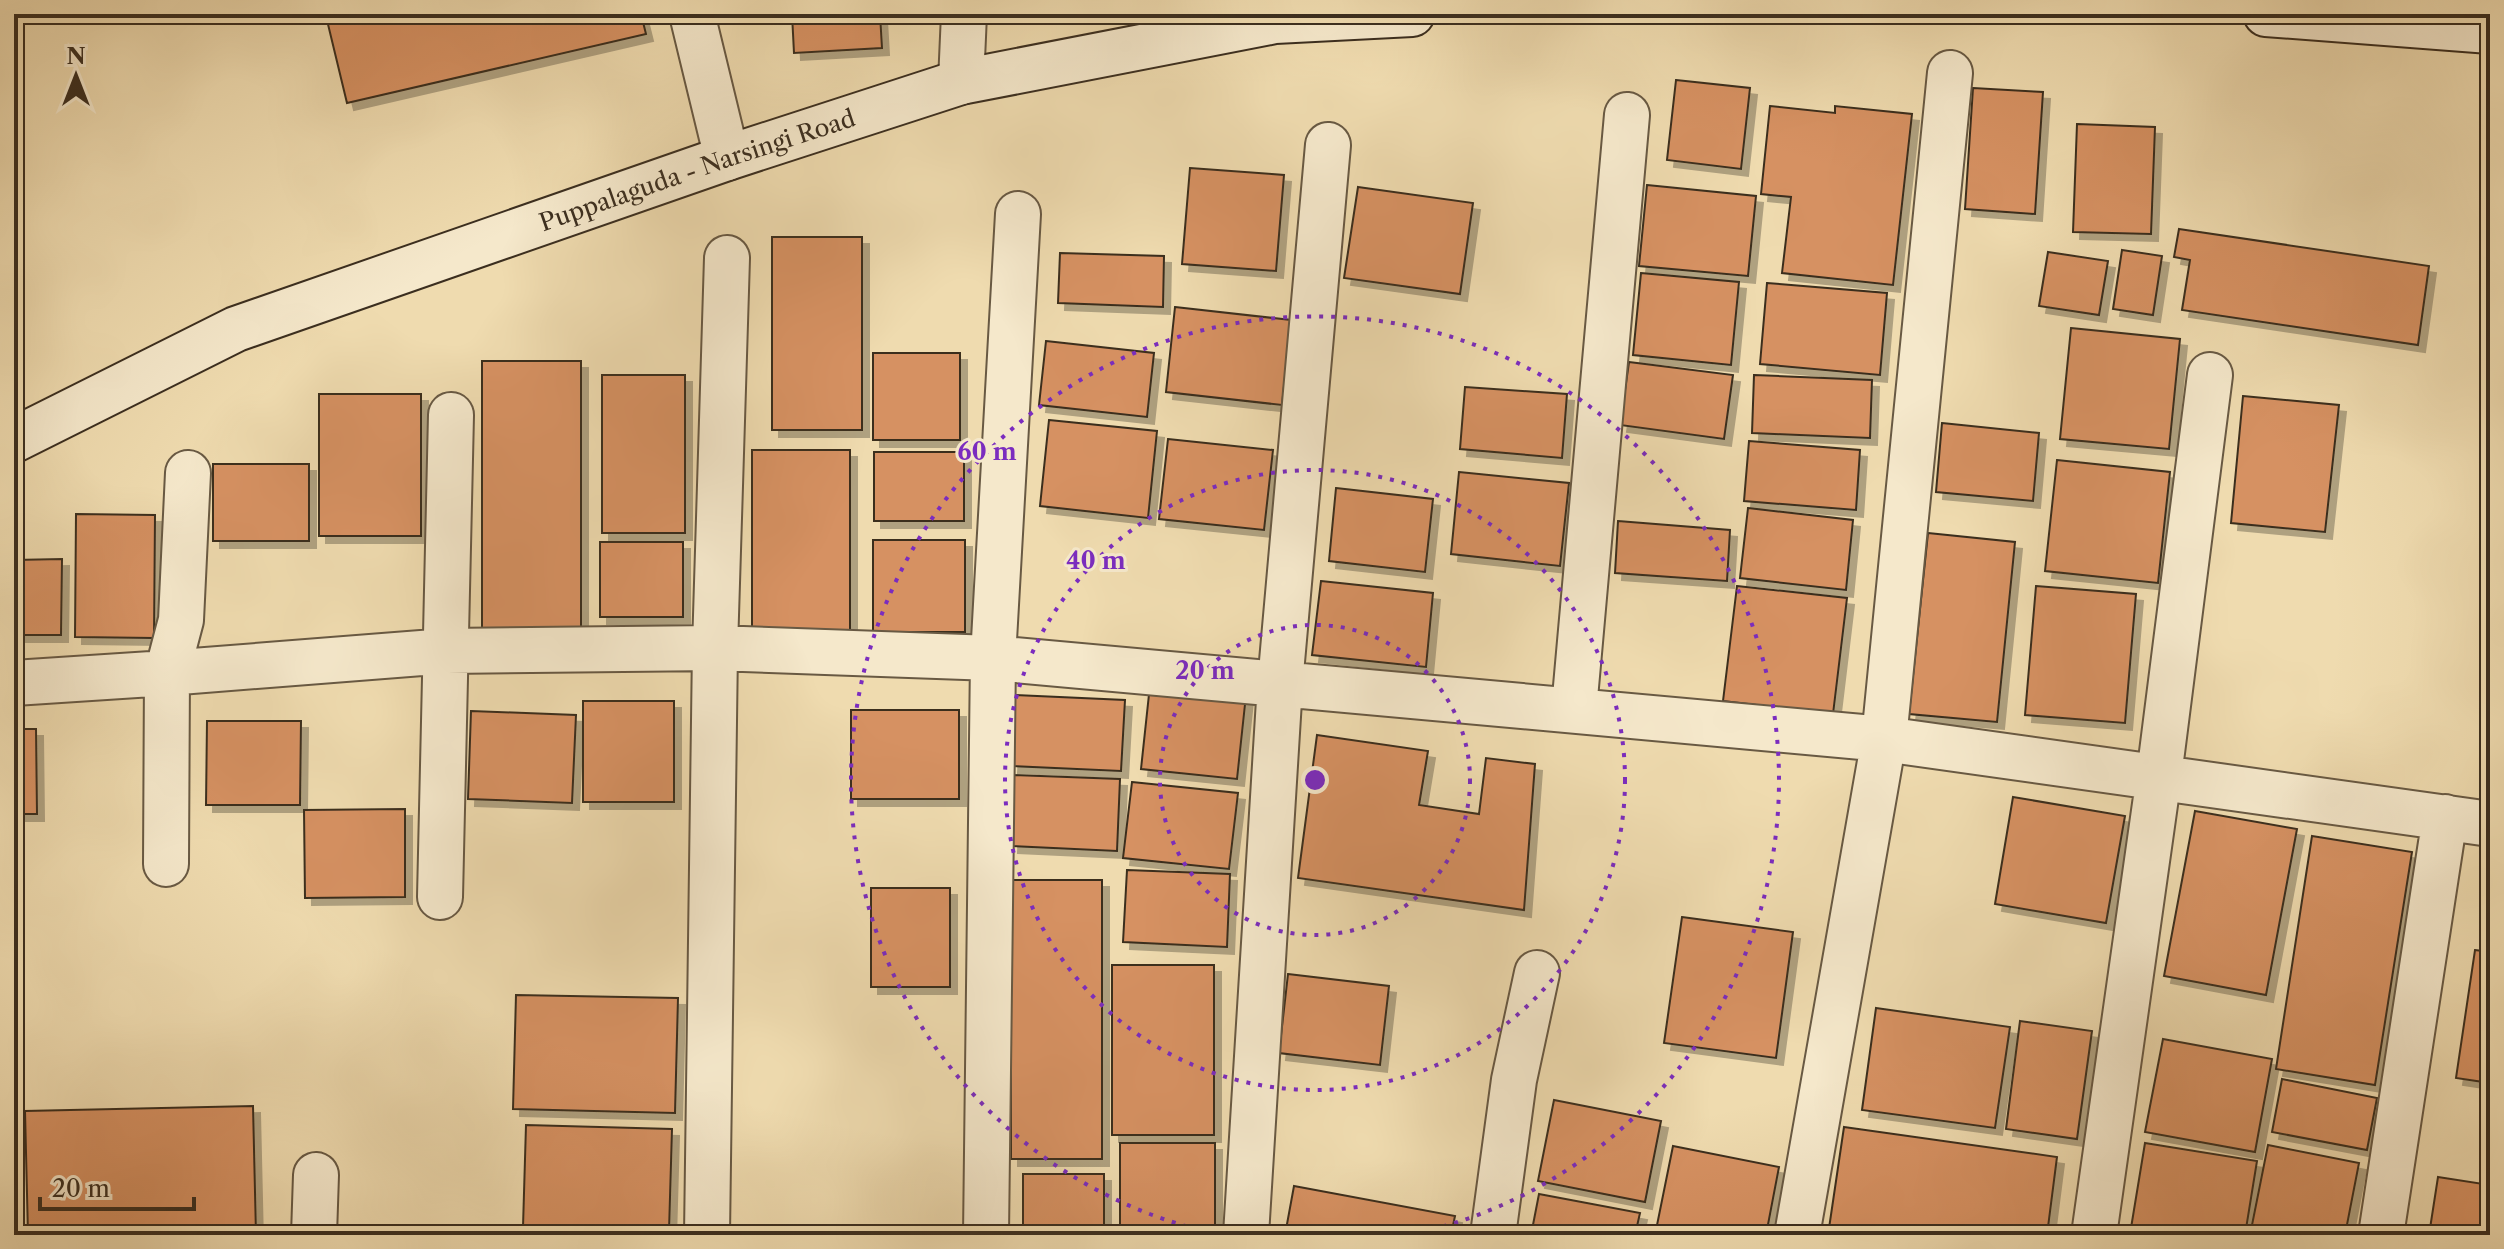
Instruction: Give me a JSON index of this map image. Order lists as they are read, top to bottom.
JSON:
{
  "streets": {
    "street": ["Puppalaguda - Narsingi Road"]
  },
  "scale_bar": "20 m",
  "north": "top",
  "rings": ["60 m", "40 m", "20 m"]
}
